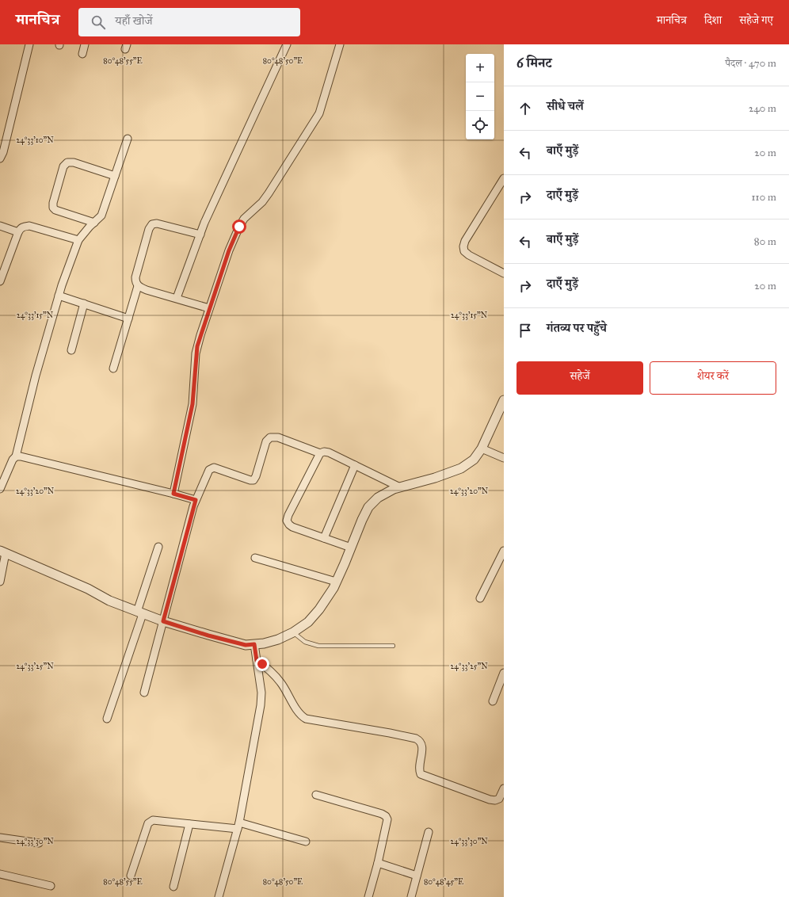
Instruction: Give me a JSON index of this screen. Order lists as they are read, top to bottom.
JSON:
{
  "page": {
    "header": "मानचित्र",
    "search": "यहाँ खोजें",
    "nav": ["मानचित्र", "दिशा", "सहेजे गए"],
    "heading": ["6 मिनट", "पैदल · 470 m"],
    "map_buttons": ["+", "−"],
    "list": [
      ["सीधे चलें", "240 m"],
      ["बाएँ मुड़ें", "20 m"],
      ["दाएँ मुड़ें", "110 m"],
      ["बाएँ मुड़ें", "80 m"],
      ["दाएँ मुड़ें", "20 m"],
      "गंतव्य पर पहुँचे"
    ],
    "buttons": ["सहेजें", "शेयर करें"]
  },
  "coordinates": [
    "80°48'55\"E",
    "80°48'50\"E",
    "24°33'10\"N",
    "24°33'15\"N",
    "24°33'20\"N",
    "24°33'25\"N",
    "24°33'30\"N",
    "80°48'45\"E"
  ]
}
